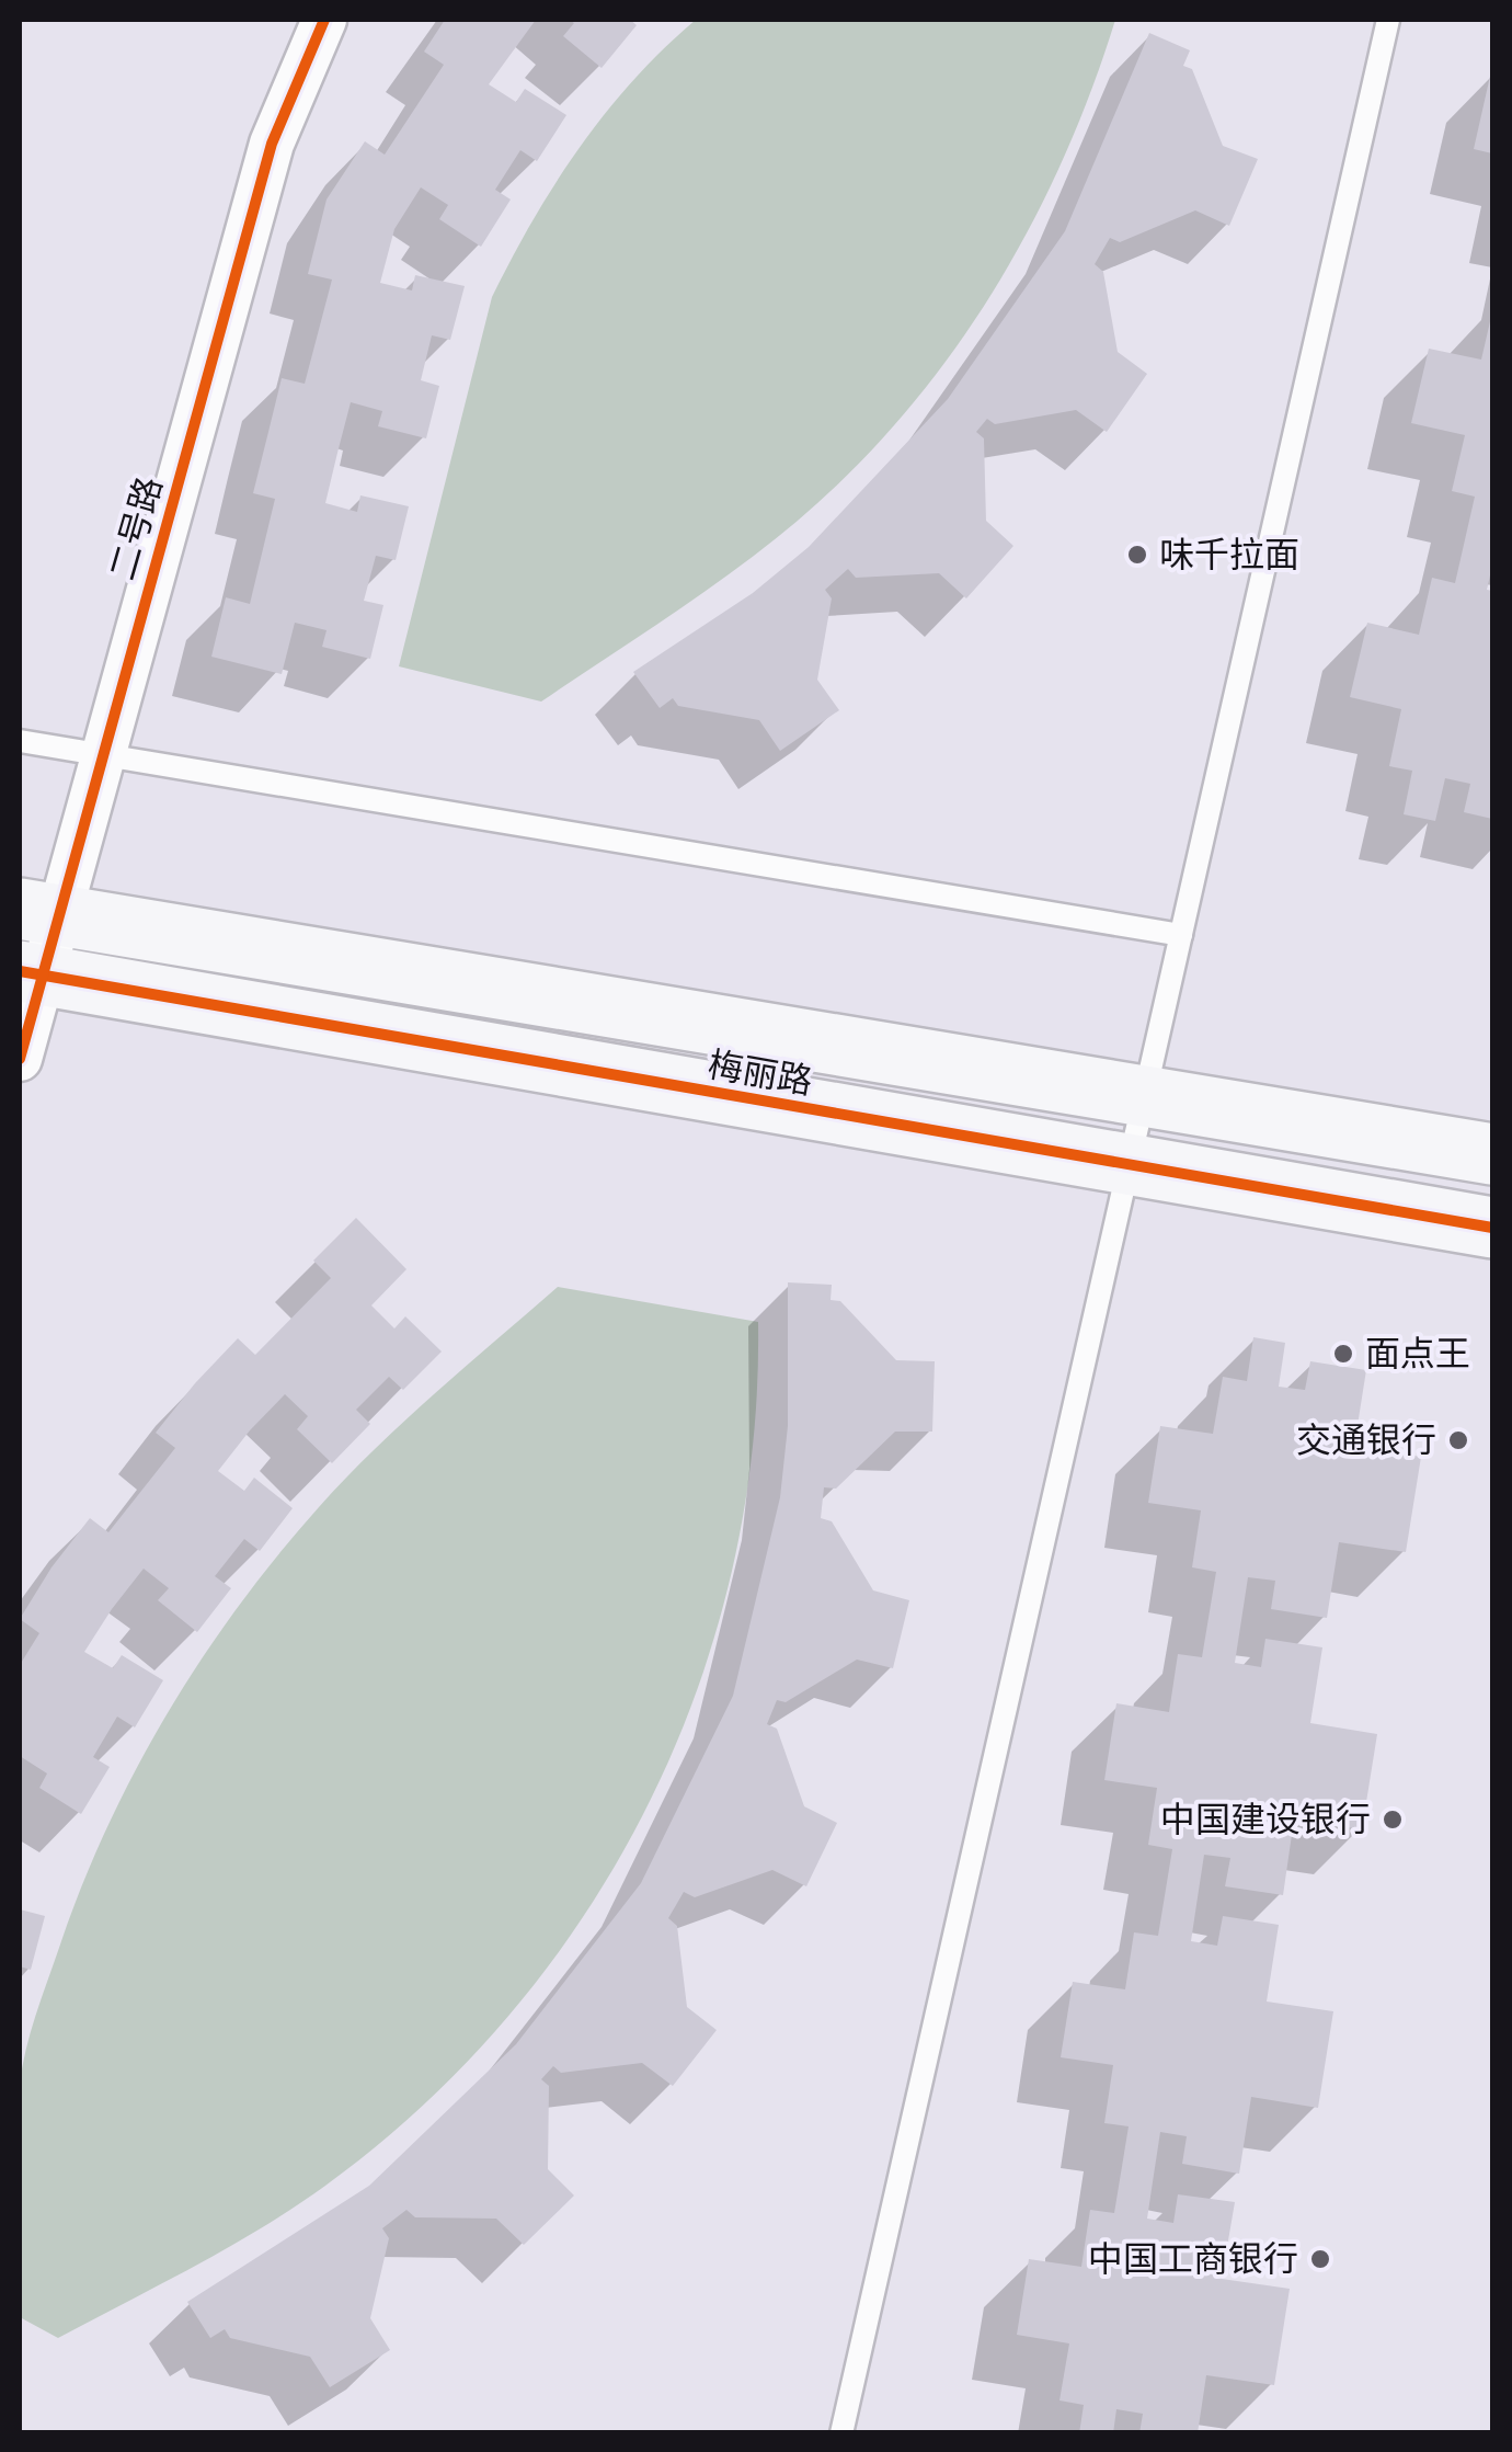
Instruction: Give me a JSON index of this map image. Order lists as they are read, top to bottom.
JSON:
{
  "streets": {
    "street": ["二号路", "梅丽路"]
  },
  "crossings": [
    ["二号路", "梅丽路"]
  ],
  "places": [
    "味千拉面",
    "面点王",
    "交通银行",
    "中国建设银行",
    "中国工商银行"
  ]
}
